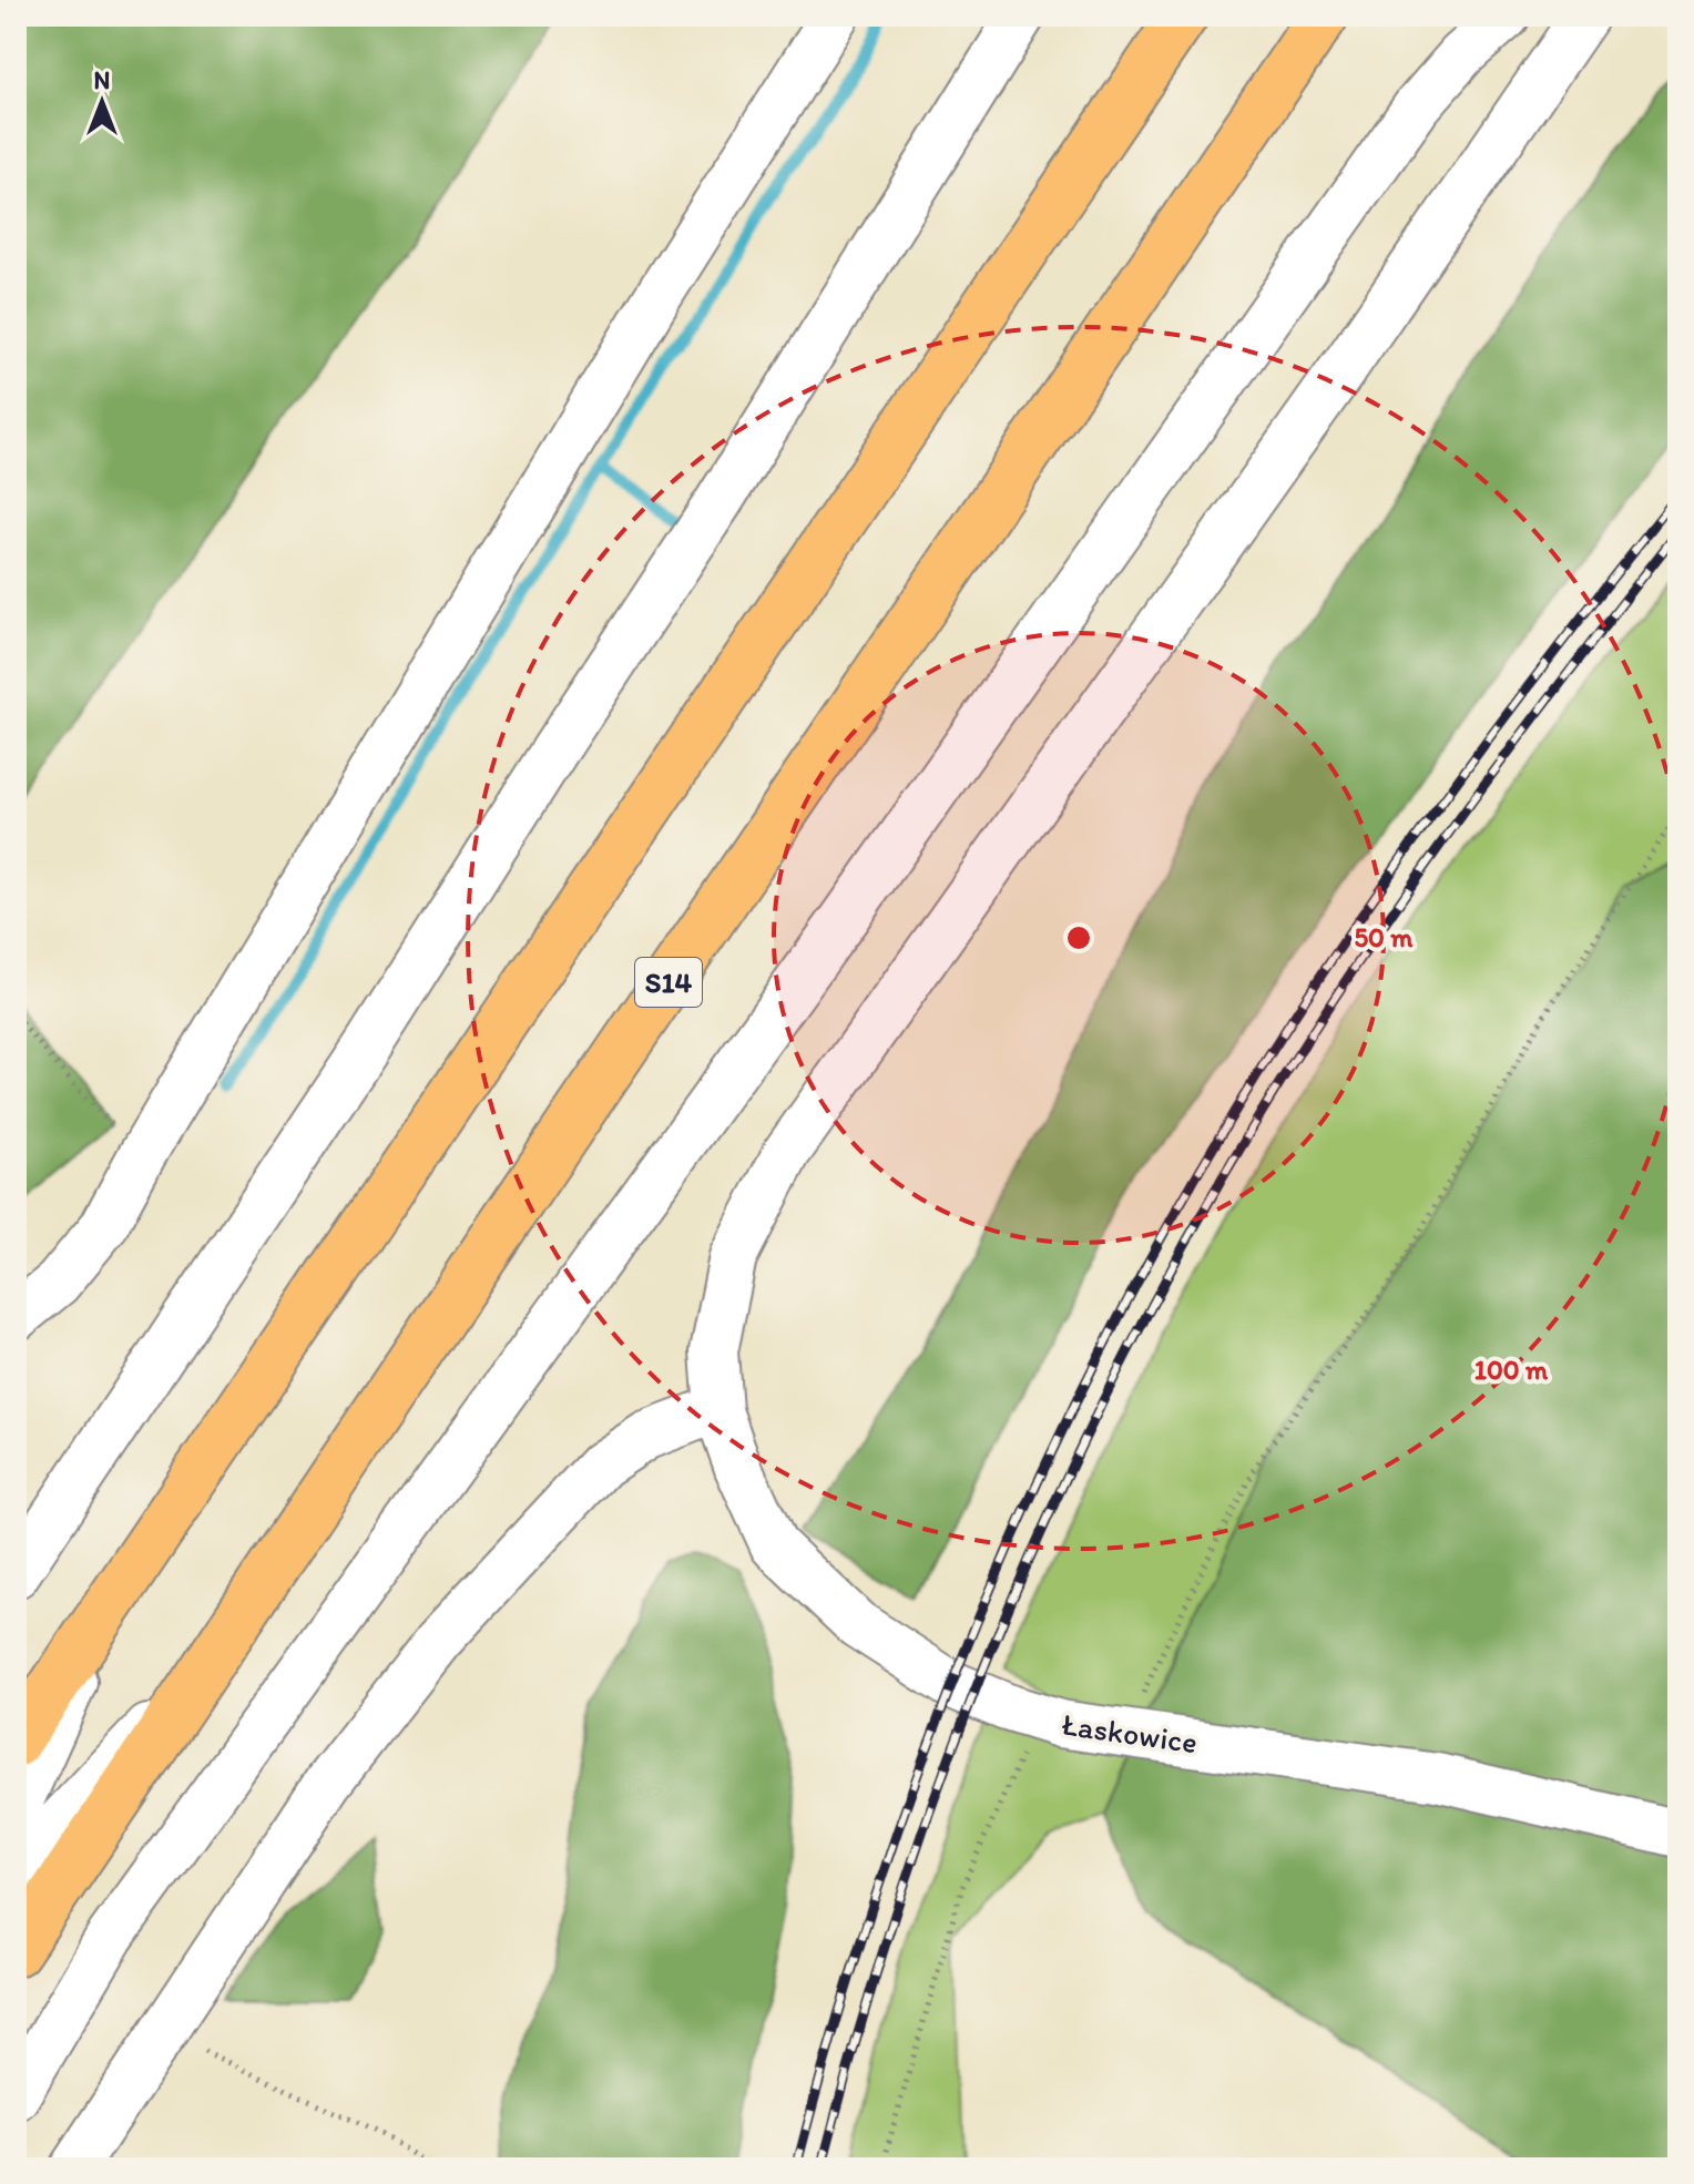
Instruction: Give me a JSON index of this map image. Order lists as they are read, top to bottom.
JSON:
{
  "streets": {
    "highway": ["S14"],
    "street": ["Łaskowice"]
  },
  "north": "top",
  "rings": ["50 m", "100 m"]
}
